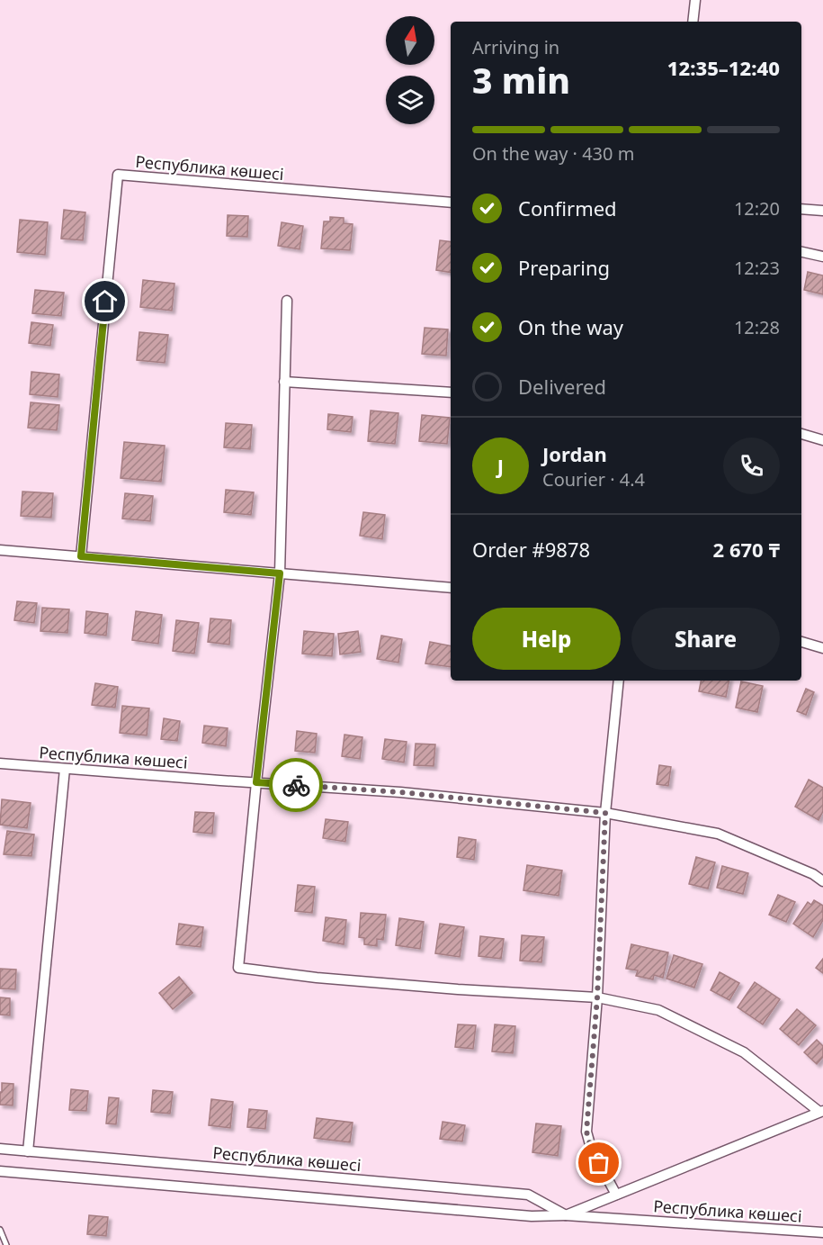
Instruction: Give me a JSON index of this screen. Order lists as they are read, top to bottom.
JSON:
{
  "streets": {
    "street": ["Республика көшесі"]
  },
  "north": "top",
  "page": {
    "heading": ["3 min", "Arriving in", "12:35–12:40"],
    "panel": [
      "Jordan",
      "Courier · 4.4",
      "Order #9878",
      "2 670 ₸"
    ],
    "bar": "On the way · 430 m",
    "list": [
      ["Confirmed", "12:20"],
      ["Preparing", "12:23"],
      ["On the way", "12:28"],
      "Delivered"
    ],
    "round": "J",
    "buttons": ["Help", "Share"]
  }
}
